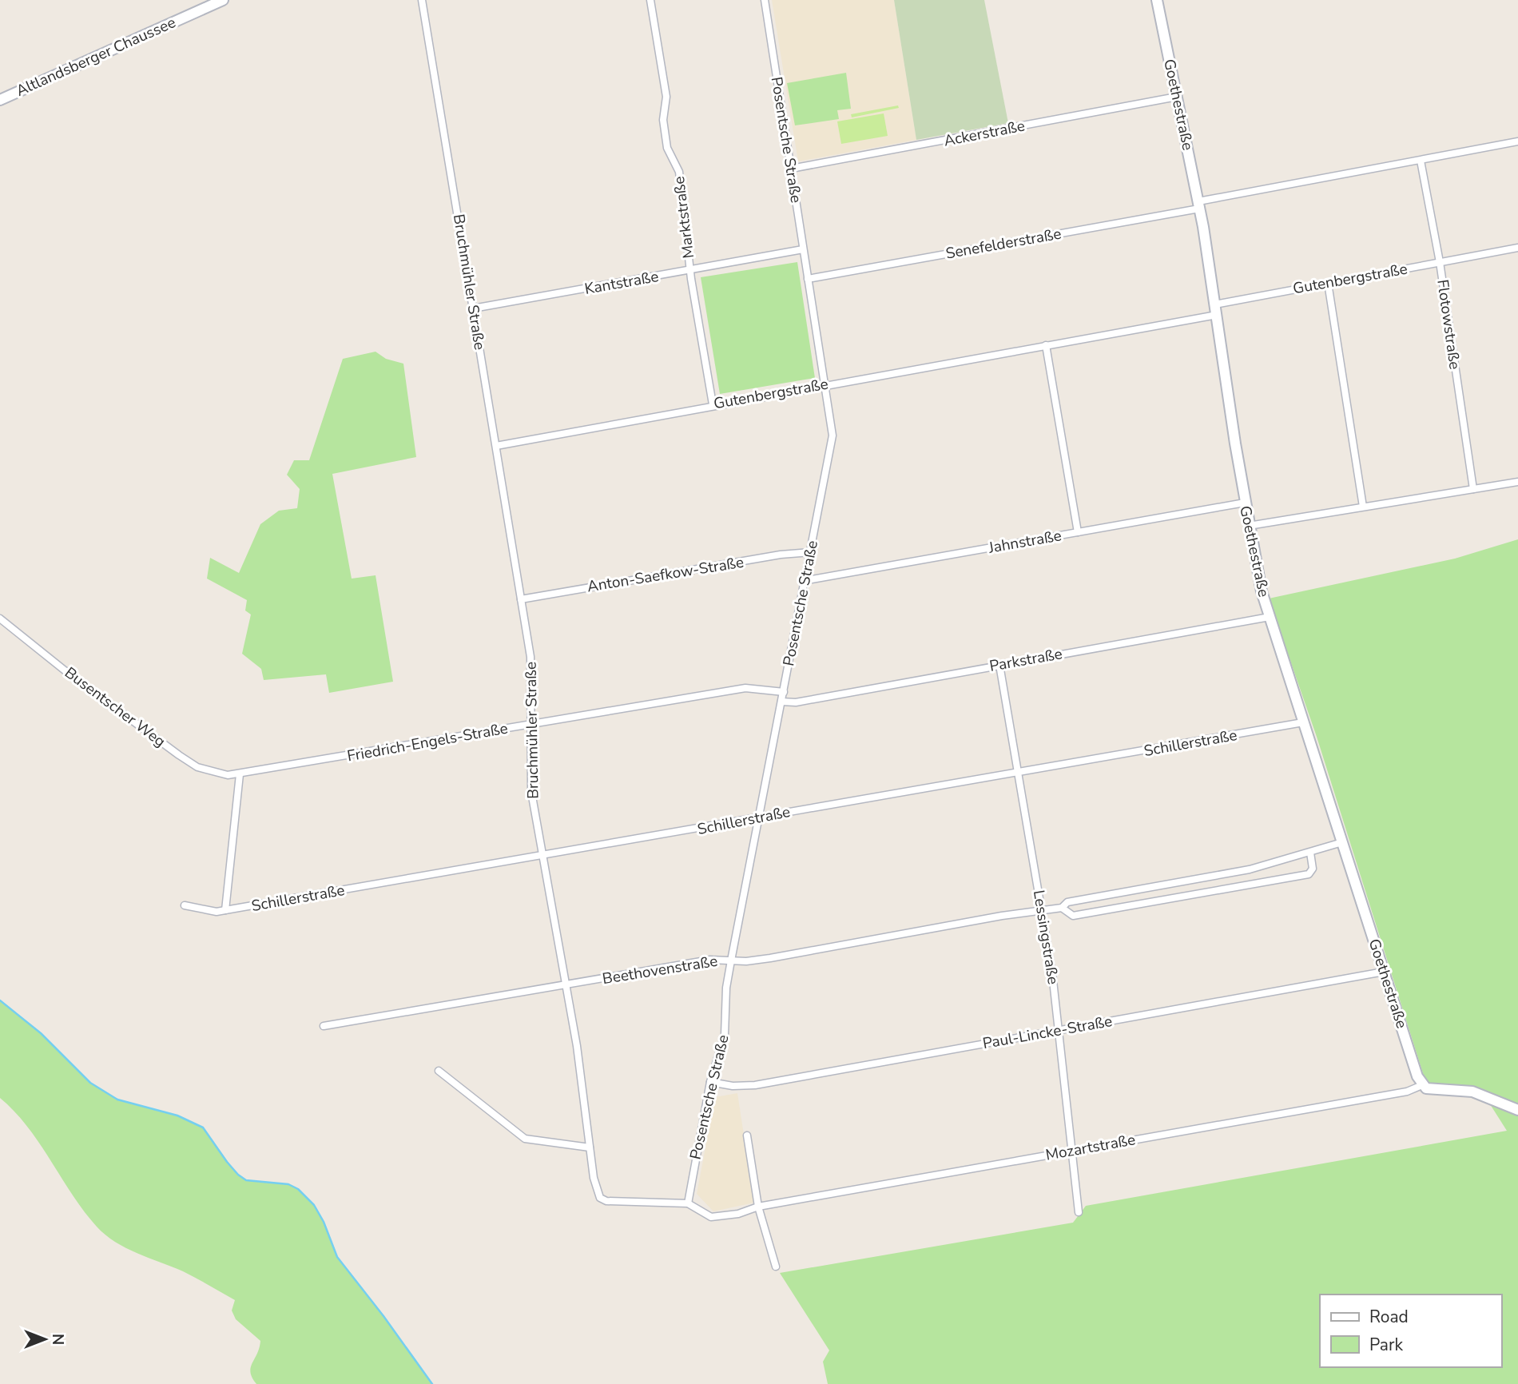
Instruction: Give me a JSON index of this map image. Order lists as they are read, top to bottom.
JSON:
{
  "streets": {
    "street": [
      "Altlandsberger Chaussee",
      "Goethestraße",
      "Ackerstraße",
      "Posentsche Straße",
      "Marktstraße",
      "Senefelderstraße",
      "Gutenbergstraße",
      "Bruchmühler Straße",
      "Kantstraße",
      "Flotowstraße",
      "Jahnstraße",
      "Anton-Saefkow-Straße",
      "Parkstraße",
      "Busentscher Weg",
      "Friedrich-Engels-Straße",
      "Schillerstraße",
      "Lessingstraße",
      "Beethovenstraße",
      "Paul-Lincke-Straße",
      "Mozartstraße"
    ]
  },
  "crossings": [
    ["Goethestraße", "Ackerstraße"],
    ["Goethestraße", "Senefelderstraße"],
    ["Goethestraße", "Gutenbergstraße"],
    ["Goethestraße", "Jahnstraße"],
    ["Goethestraße", "Parkstraße"],
    ["Goethestraße", "Schillerstraße"],
    ["Goethestraße", "Beethovenstraße"],
    ["Goethestraße", "Paul-Lincke-Straße"],
    ["Goethestraße", "Mozartstraße"],
    ["Ackerstraße", "Posentsche Straße"],
    ["Posentsche Straße", "Senefelderstraße"],
    ["Posentsche Straße", "Gutenbergstraße"],
    ["Posentsche Straße", "Bruchmühler Straße"],
    ["Posentsche Straße", "Kantstraße"],
    ["Posentsche Straße", "Jahnstraße"],
    ["Posentsche Straße", "Anton-Saefkow-Straße"],
    ["Posentsche Straße", "Parkstraße"],
    ["Posentsche Straße", "Friedrich-Engels-Straße"],
    ["Posentsche Straße", "Schillerstraße"],
    ["Posentsche Straße", "Beethovenstraße"],
    ["Posentsche Straße", "Paul-Lincke-Straße"],
    ["Marktstraße", "Gutenbergstraße"],
    ["Marktstraße", "Kantstraße"],
    ["Senefelderstraße", "Flotowstraße"],
    ["Gutenbergstraße", "Bruchmühler Straße"],
    ["Gutenbergstraße", "Flotowstraße"],
    ["Bruchmühler Straße", "Kantstraße"],
    ["Bruchmühler Straße", "Anton-Saefkow-Straße"],
    ["Bruchmühler Straße", "Friedrich-Engels-Straße"],
    ["Bruchmühler Straße", "Schillerstraße"],
    ["Bruchmühler Straße", "Beethovenstraße"],
    ["Bruchmühler Straße", "Mozartstraße"],
    ["Parkstraße", "Lessingstraße"],
    ["Busentscher Weg", "Friedrich-Engels-Straße"],
    ["Schillerstraße", "Lessingstraße"],
    ["Lessingstraße", "Beethovenstraße"],
    ["Lessingstraße", "Paul-Lincke-Straße"],
    ["Lessingstraße", "Mozartstraße"]
  ],
  "legend": ["Road", "Park"],
  "north": "right"
}
